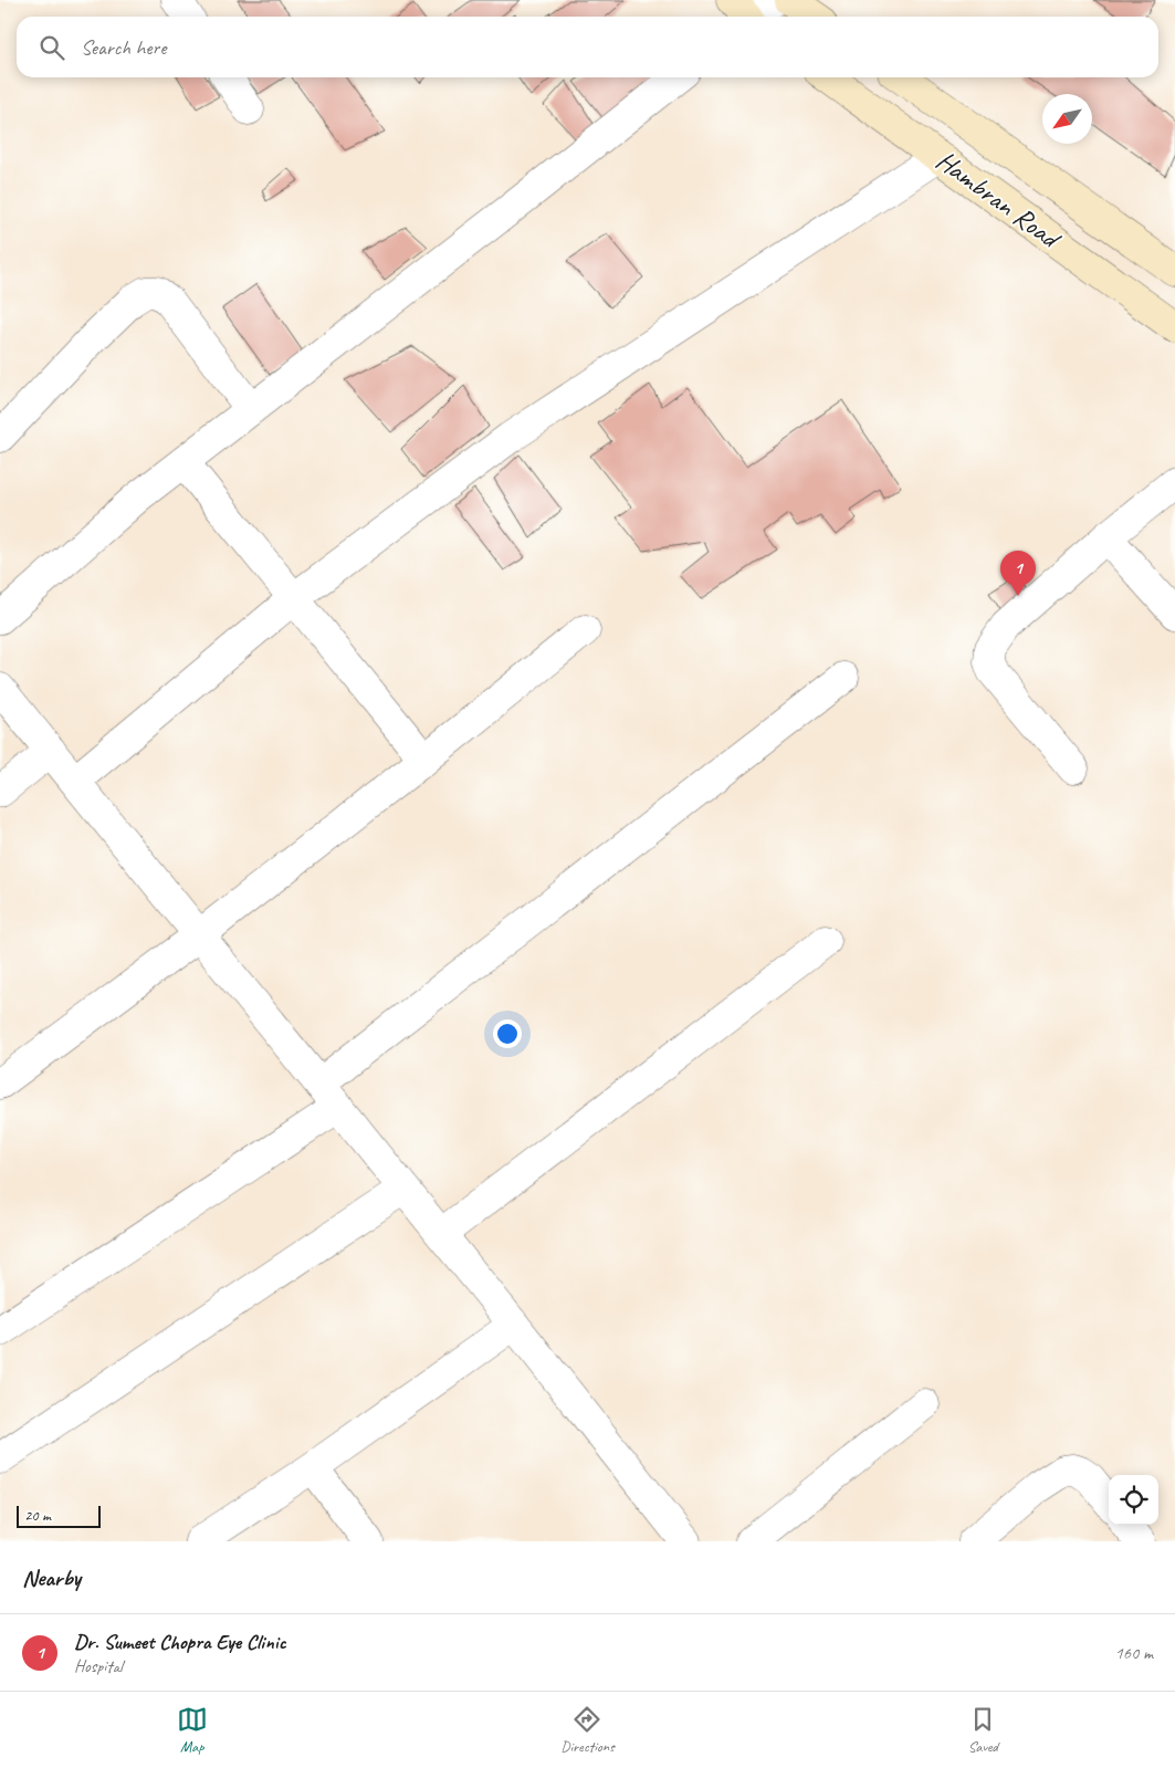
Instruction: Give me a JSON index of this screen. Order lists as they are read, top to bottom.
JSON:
{
  "streets": {
    "main road": ["Hambran Road"]
  },
  "scale_bar": "20 m",
  "north": "bottom left",
  "page": {
    "search": "Search here",
    "pins": "1",
    "scale": "20 m",
    "heading": "Nearby",
    "list": [
      {
        "mark": "1",
        "name": "Dr. Sumeet Chopra Eye Clinic",
        "note": "Hospital",
        "value": "160 m"
      }
    ],
    "nav": ["Map", "Directions", "Saved"]
  }
}
